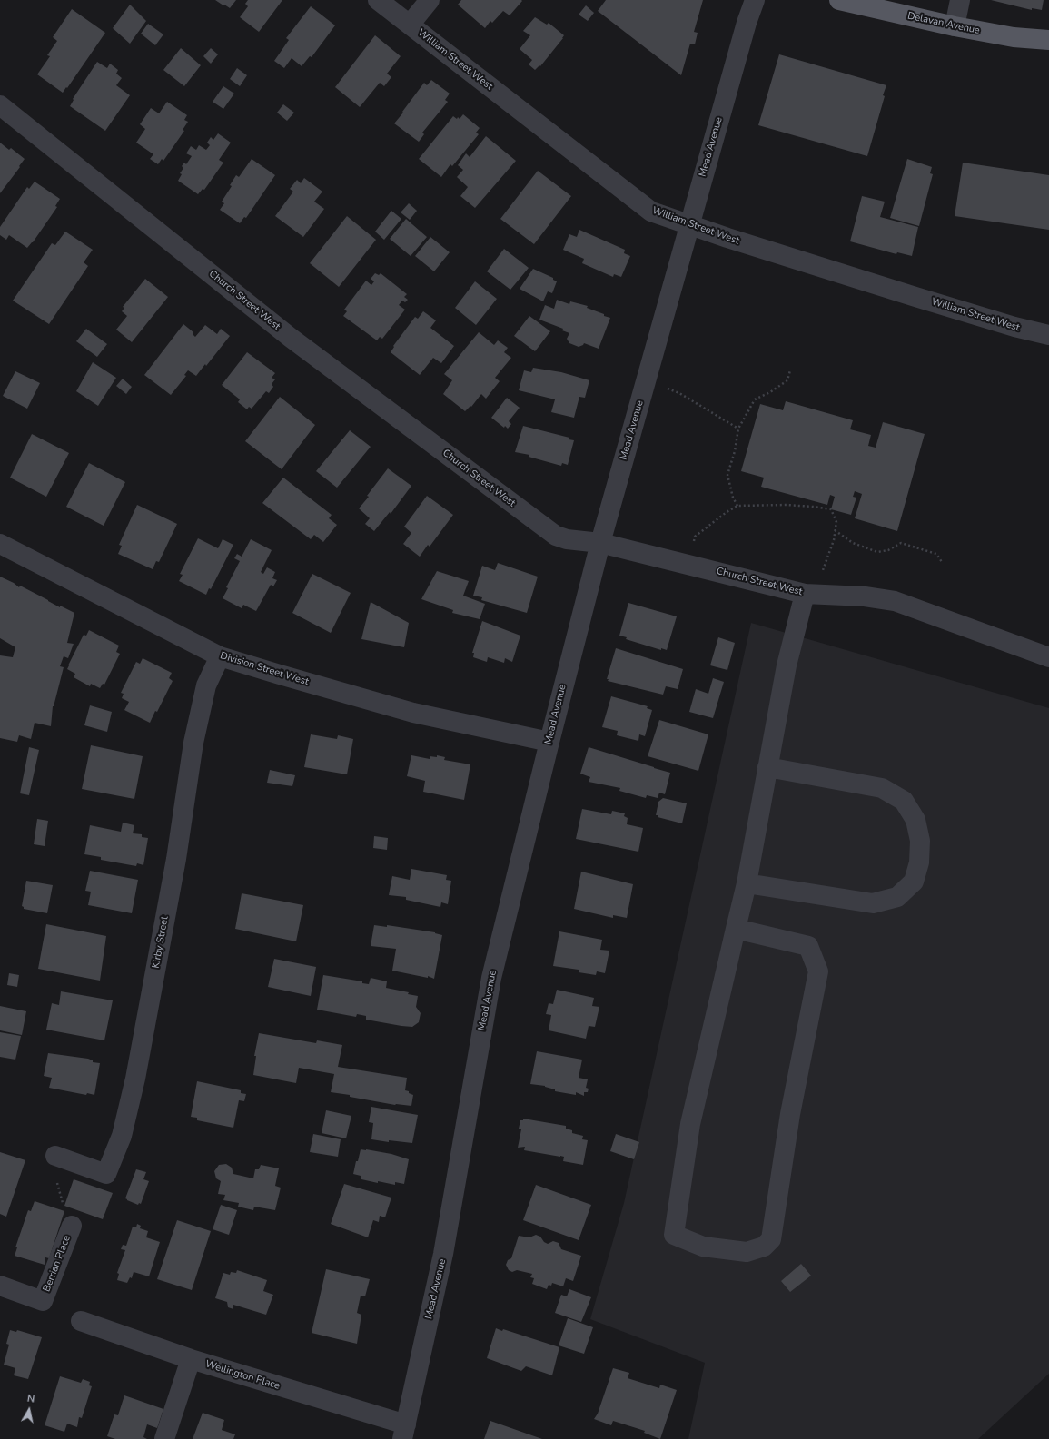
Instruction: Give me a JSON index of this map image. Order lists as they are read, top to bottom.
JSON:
{
  "streets": {
    "main road": ["Delavan Avenue"],
    "street": [
      "William Street West",
      "Mead Avenue",
      "Church Street West",
      "Division Street West",
      "Kirby Street",
      "Berrian Place",
      "Wellington Place"
    ]
  },
  "crossings": [
    ["William Street West", "Mead Avenue"],
    ["Mead Avenue", "Church Street West"],
    ["Mead Avenue", "Division Street West"],
    ["Mead Avenue", "Wellington Place"],
    ["Division Street West", "Kirby Street"]
  ],
  "north": "top"
}
